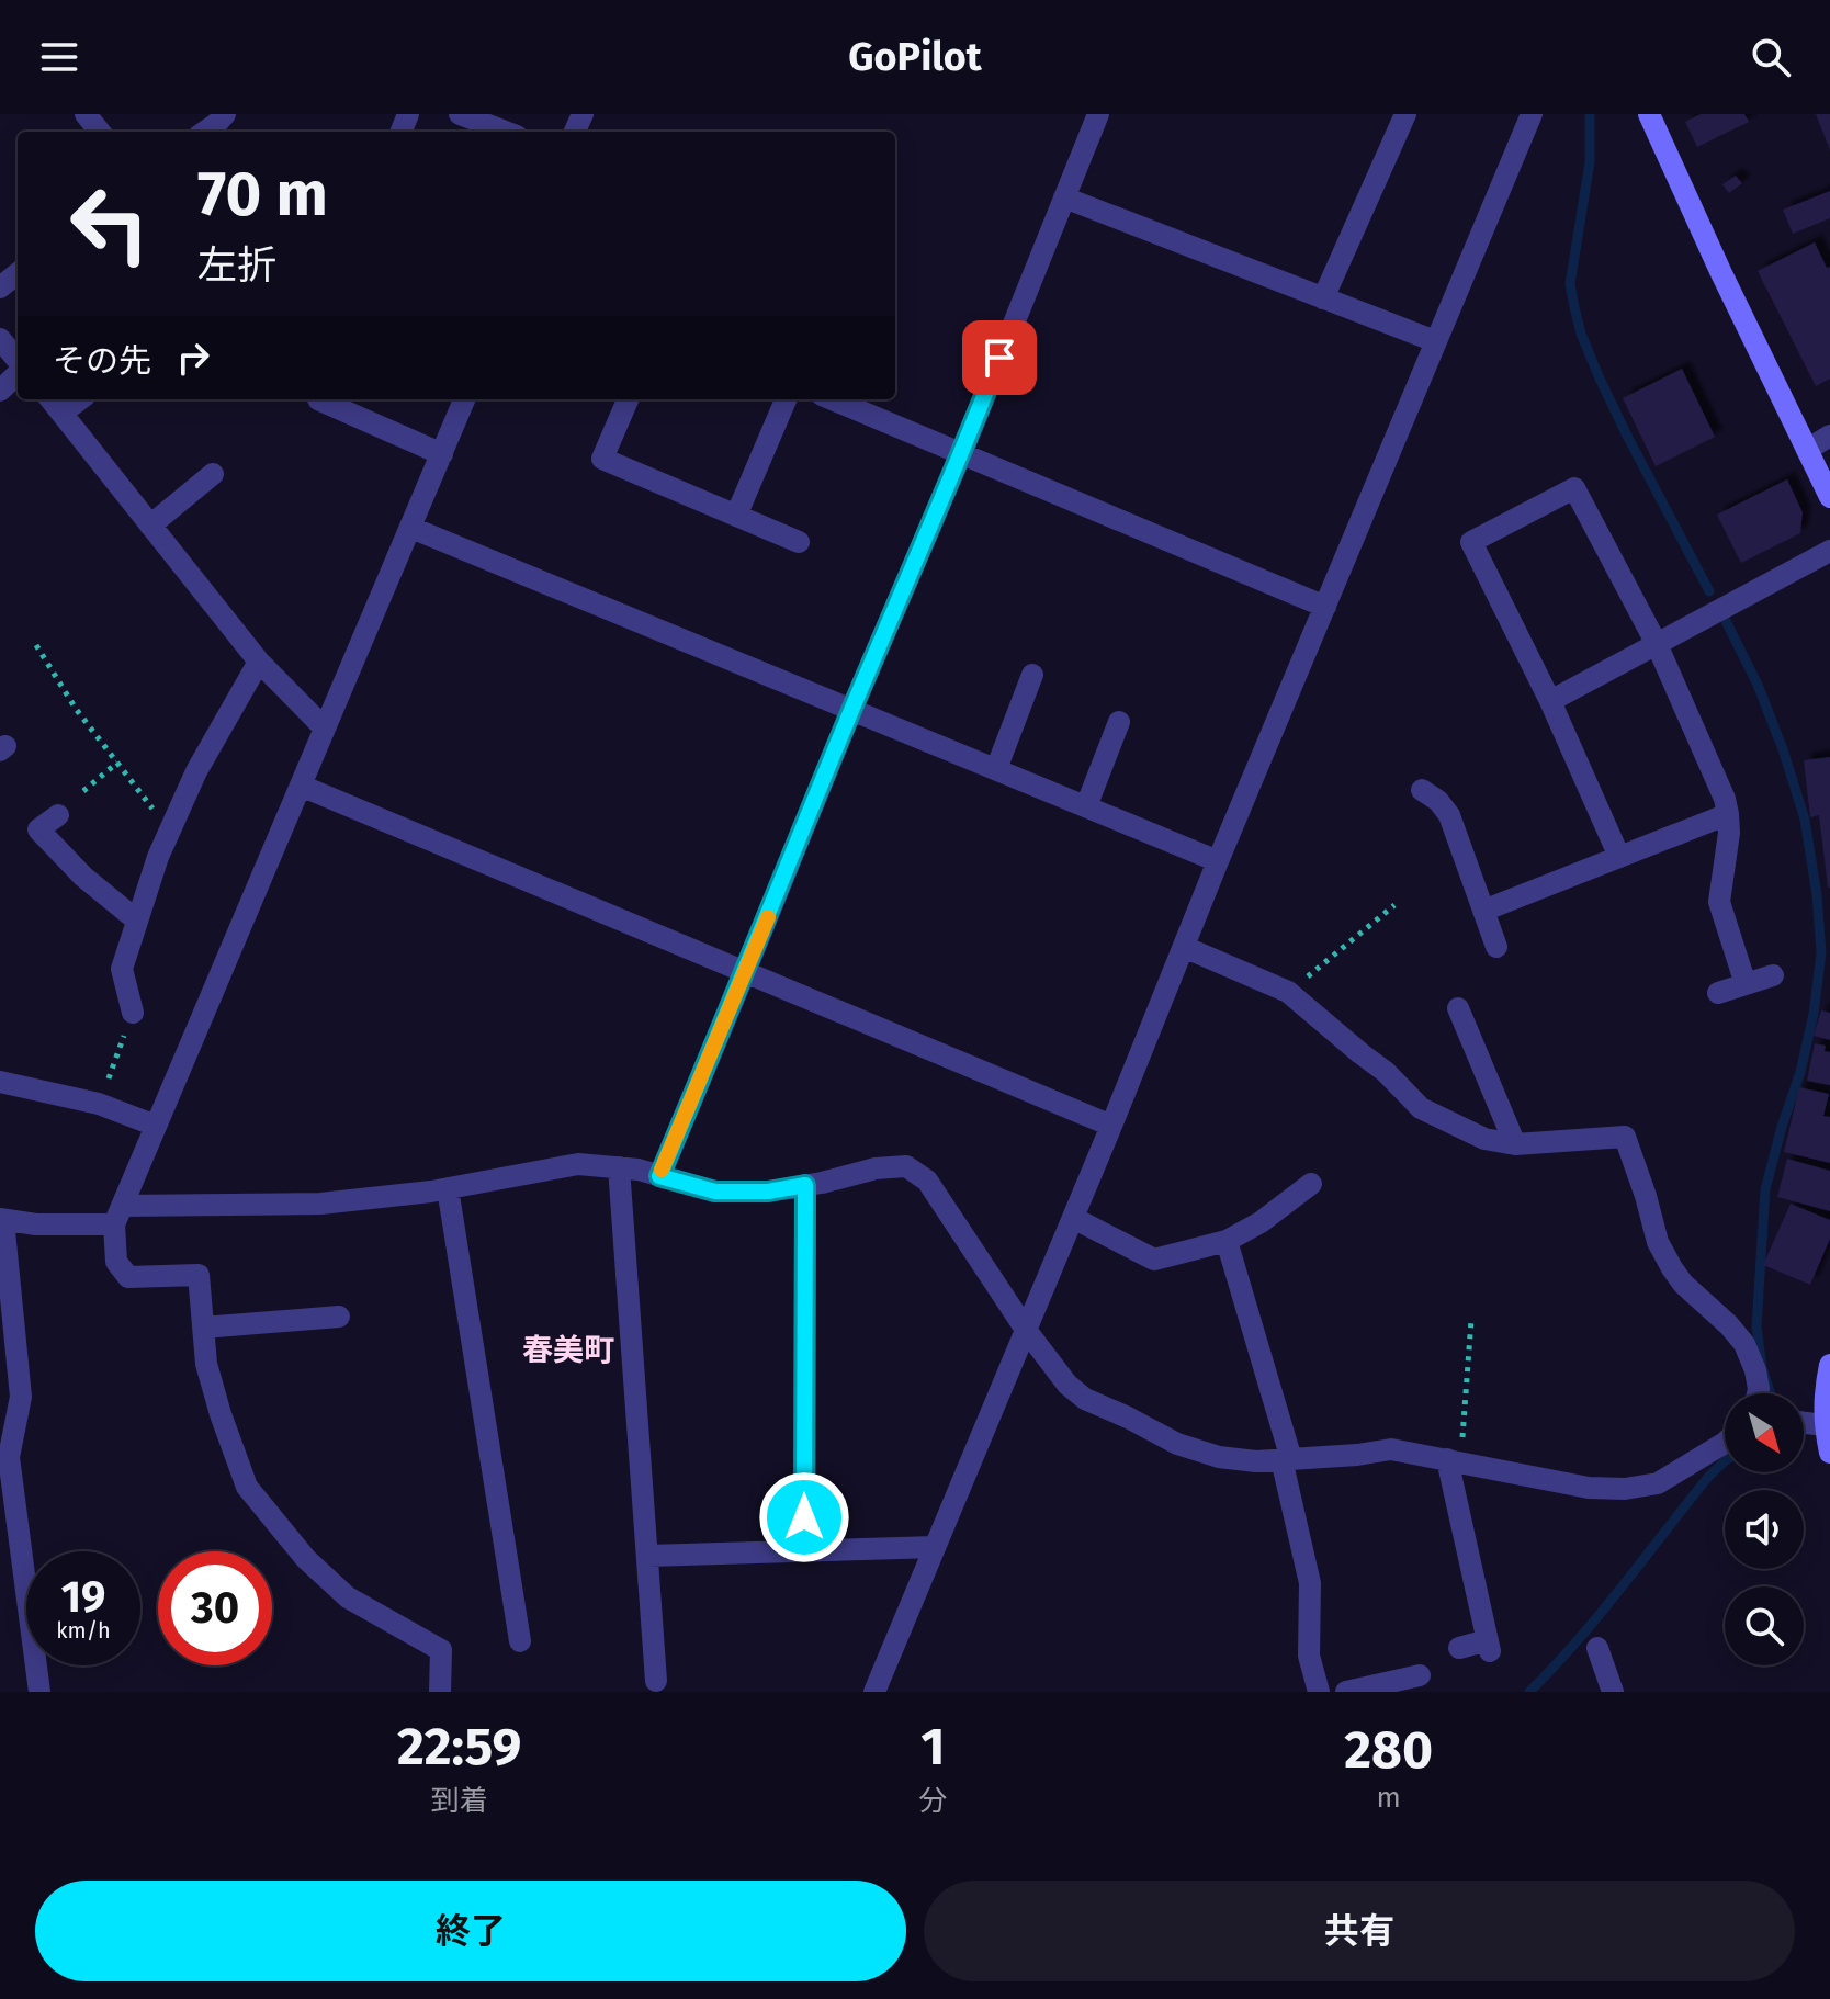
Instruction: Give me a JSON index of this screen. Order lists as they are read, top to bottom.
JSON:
{
  "districts": ["春美町"],
  "north": "bottom right",
  "page": {
    "header": "GoPilot",
    "turn": ["70 m", "左折"],
    "then": "その先",
    "speed": "19 km/h",
    "limit": "30",
    "eta": [
      "22:59",
      "到着",
      "1",
      "分",
      "280",
      "m"
    ],
    "buttons": ["終了", "共有"]
  }
}
